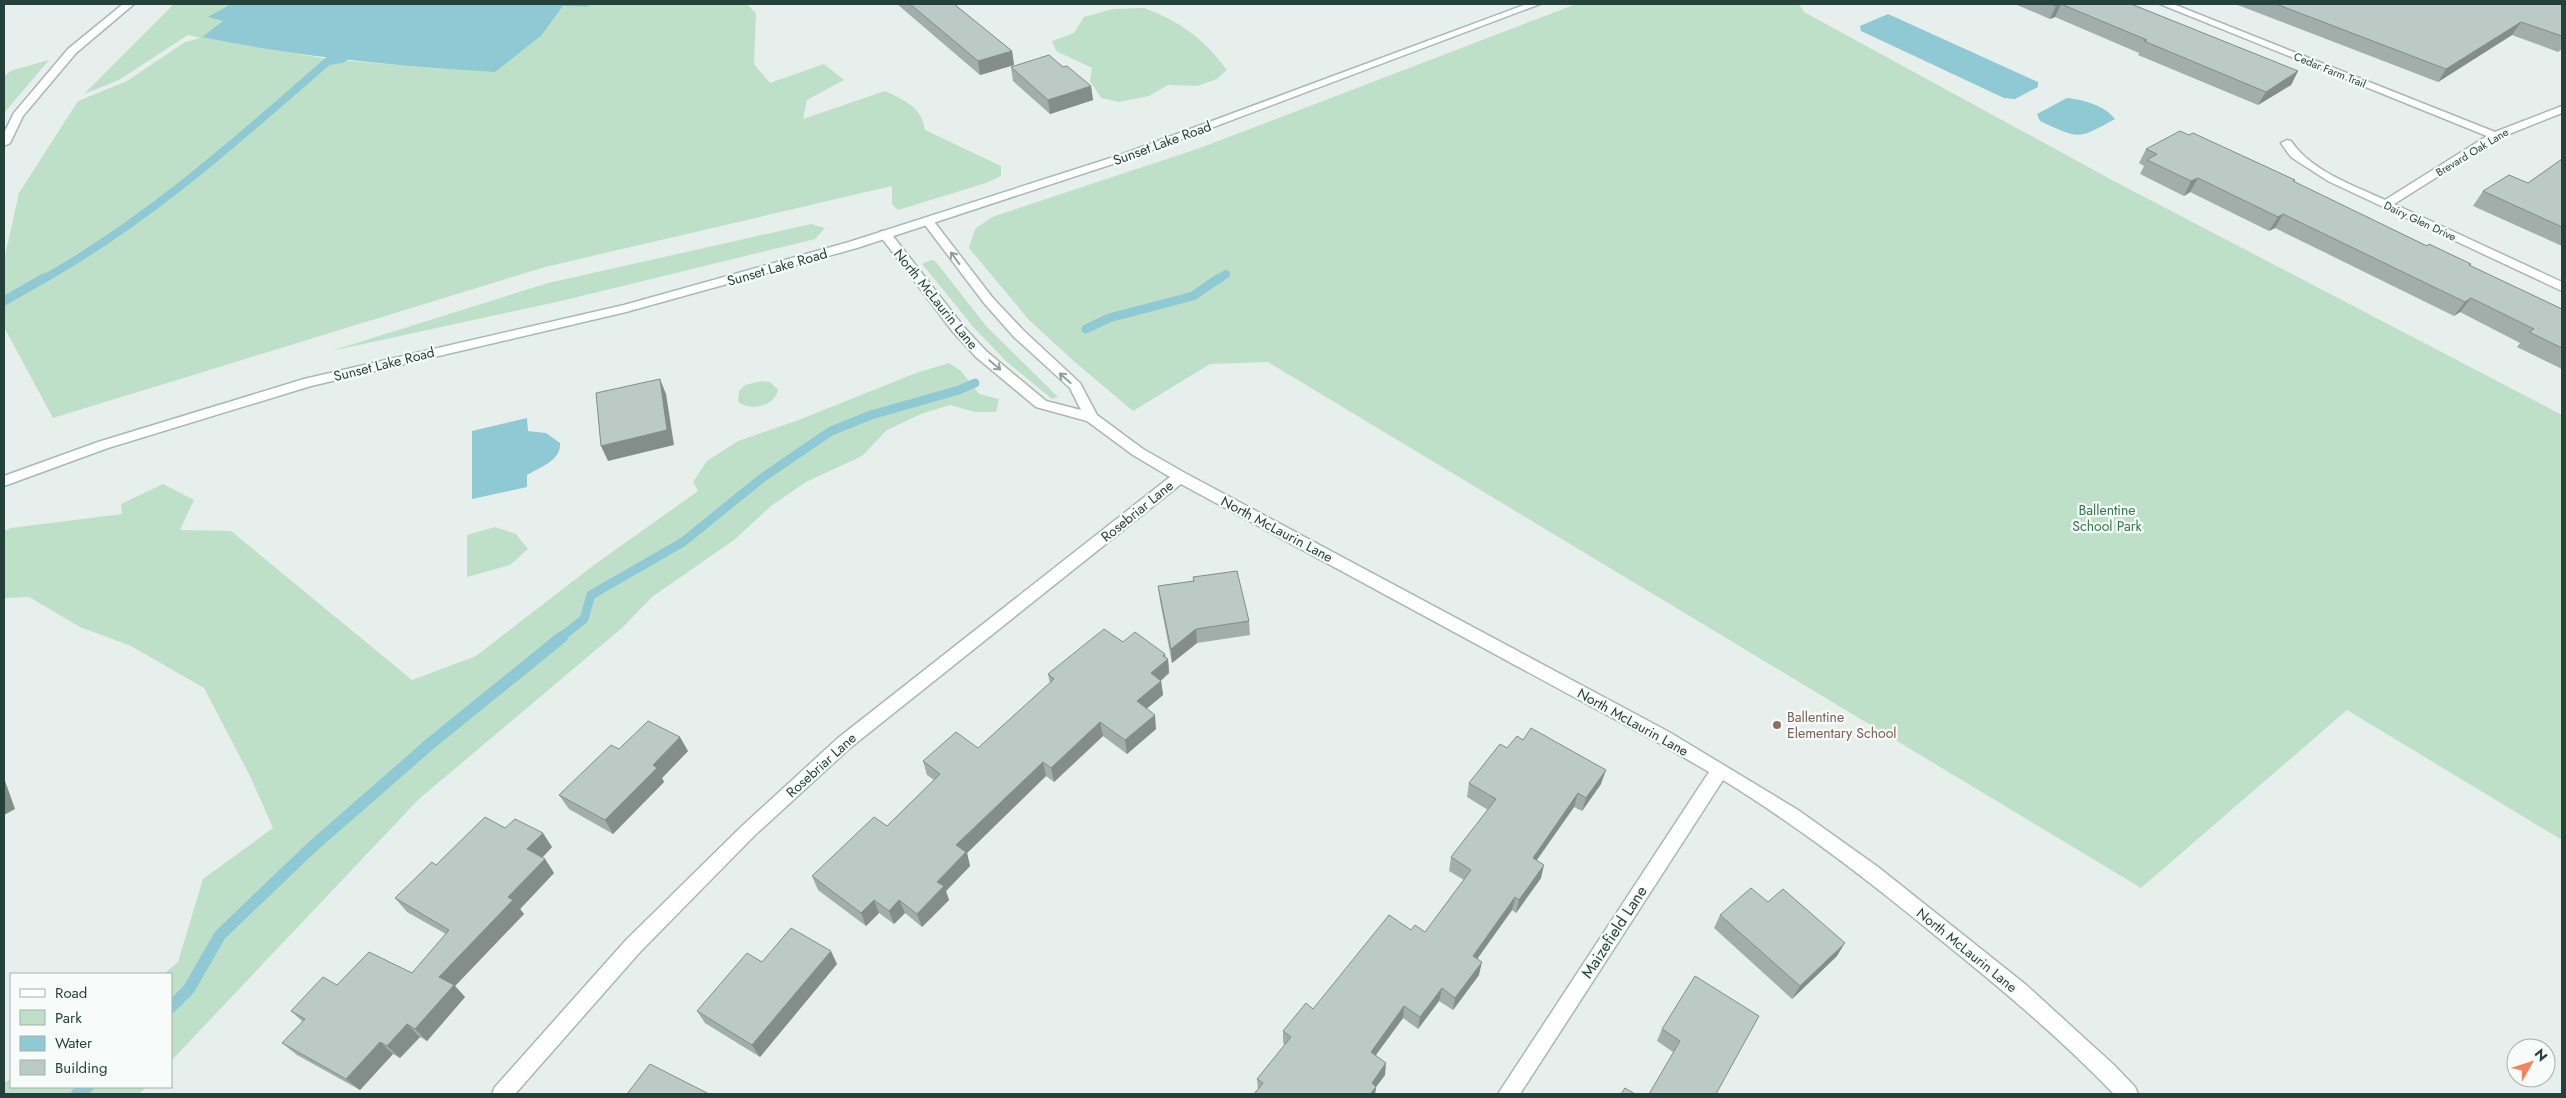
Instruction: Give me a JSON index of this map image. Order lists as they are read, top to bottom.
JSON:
{
  "streets": {
    "street": [
      "Cedar Farm Trail",
      "Sunset Lake Road",
      "Brevard Oak Lane",
      "Dairy Glen Drive",
      "North McLaurin Lane",
      "Rosebriar Lane",
      "Maizefield Lane"
    ]
  },
  "crossings": [
    ["Cedar Farm Trail", "Brevard Oak Lane"],
    ["Sunset Lake Road", "North McLaurin Lane"],
    ["Brevard Oak Lane", "Dairy Glen Drive"],
    ["North McLaurin Lane", "Rosebriar Lane"],
    ["North McLaurin Lane", "Maizefield Lane"]
  ],
  "parks": ["Ballentine School Park"],
  "places": ["Ballentine Elementary School"],
  "legend": [
    "Road",
    "Park",
    "Water",
    "Building"
  ],
  "north": "top right"
}
